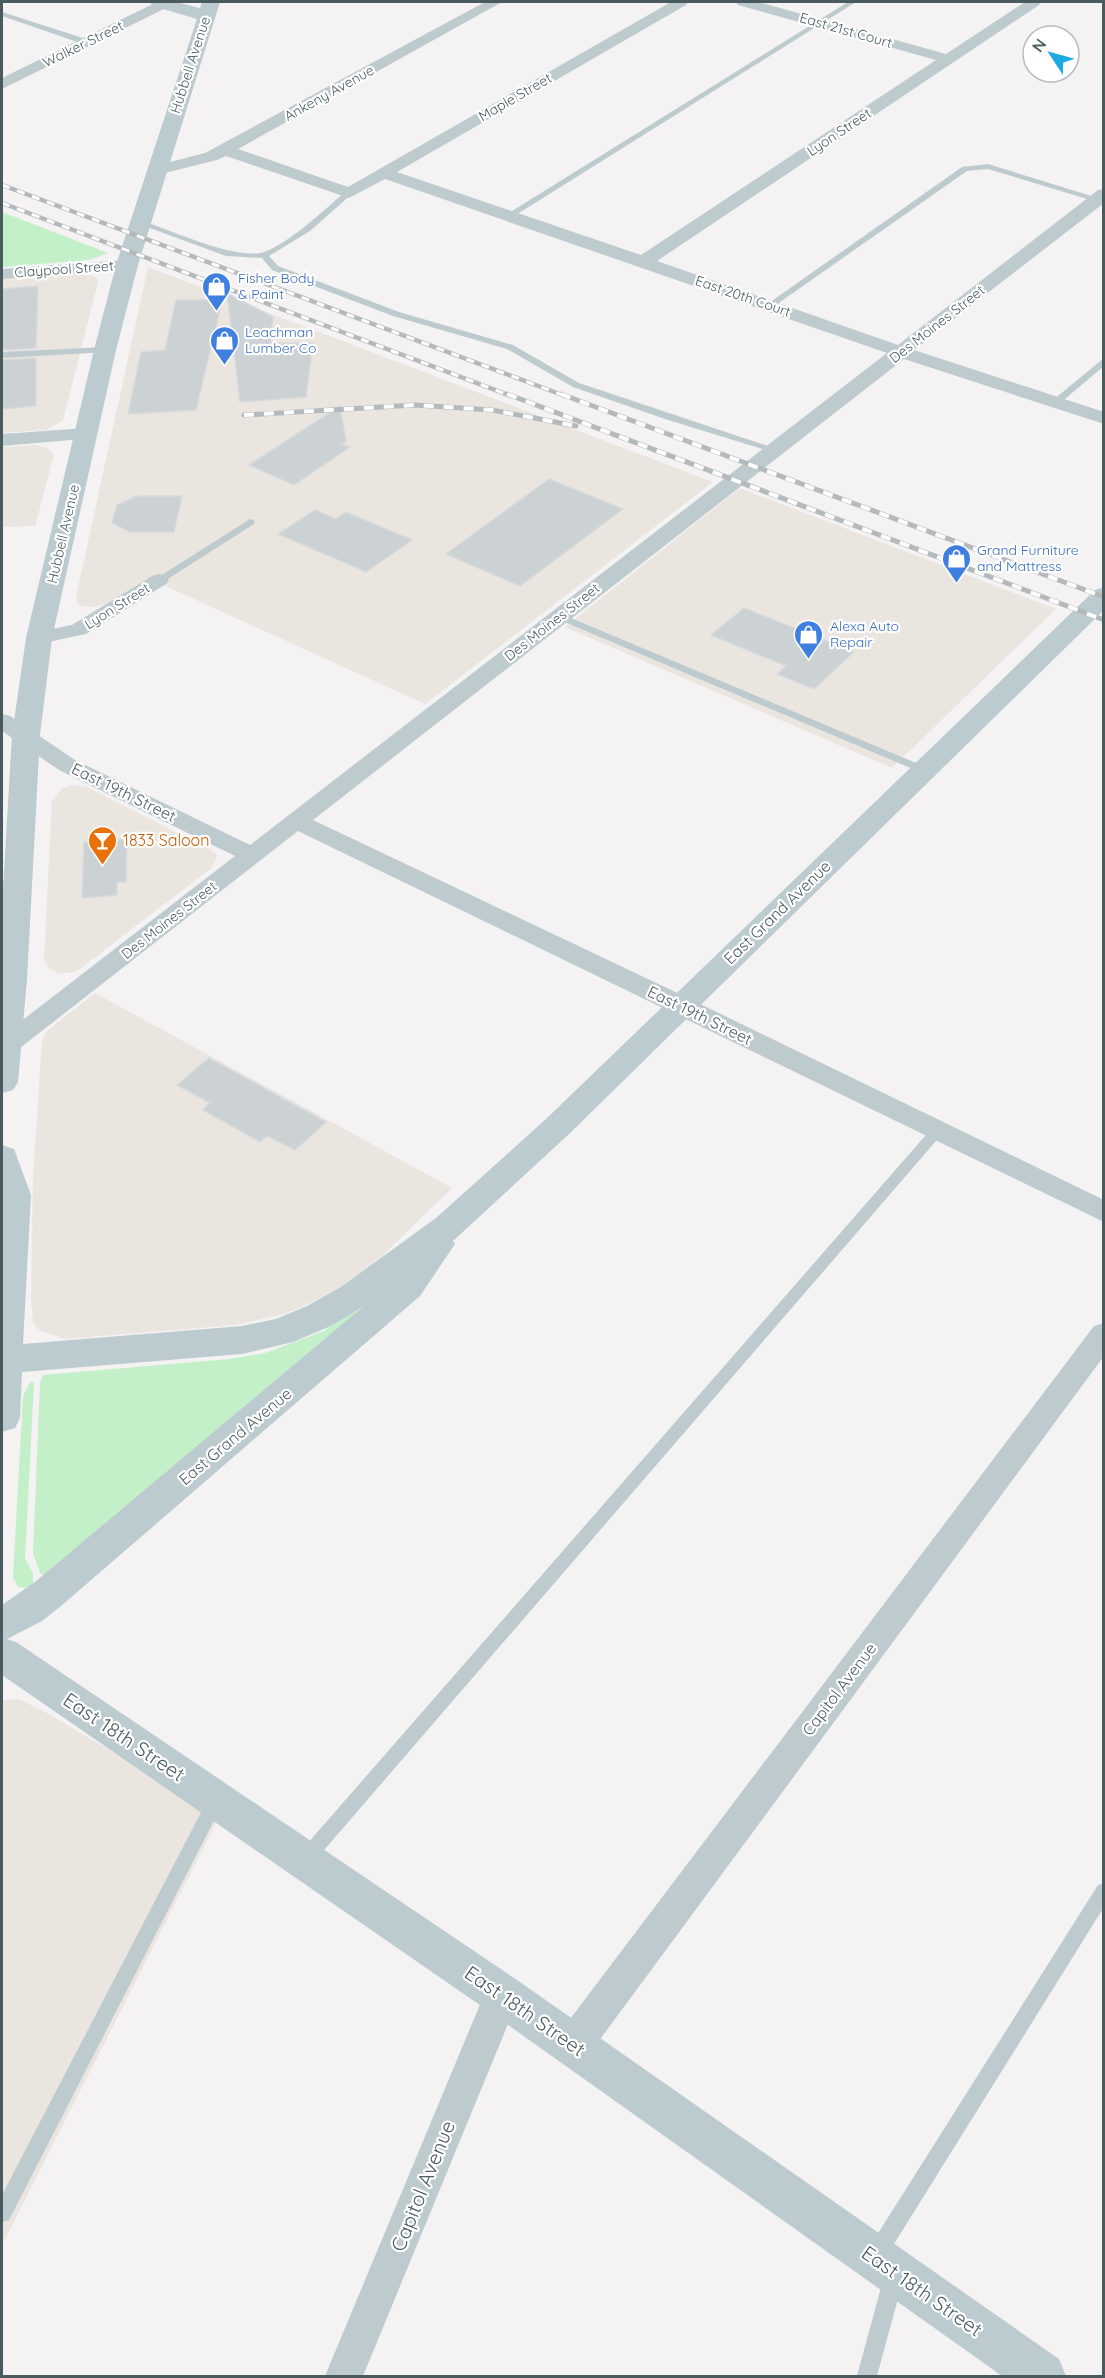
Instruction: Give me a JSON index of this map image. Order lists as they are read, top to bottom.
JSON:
{
  "streets": {
    "street": [
      "East 21st Court",
      "Walker Street",
      "Hubbell Avenue",
      "Ankeny Avenue",
      "Maple Street",
      "Lyon Street",
      "Claypool Street",
      "East 20th Court",
      "Des Moines Street",
      "East 19th Street",
      "East Grand Avenue",
      "Capitol Avenue",
      "East 18th Street"
    ]
  },
  "crossings": [
    ["East 21st Court", "Lyon Street"],
    ["Hubbell Avenue", "Ankeny Avenue"],
    ["Hubbell Avenue", "Lyon Street"],
    ["Hubbell Avenue", "Claypool Street"],
    ["Hubbell Avenue", "Des Moines Street"],
    ["Hubbell Avenue", "East 19th Street"],
    ["Maple Street", "East 20th Court"],
    ["Lyon Street", "East 20th Court"],
    ["East 20th Court", "Des Moines Street"],
    ["Des Moines Street", "East 19th Street"],
    ["East 19th Street", "East Grand Avenue"],
    ["Capitol Avenue", "East 18th Street"]
  ],
  "places": {
    "shop": [
      "Fisher Body & Paint",
      "Leachman Lumber Co",
      "Grand Furniture and Mattress",
      "Alexa Auto Repair"
    ],
    "bar": ["1833 Saloon"]
  },
  "north": "top left"
}
